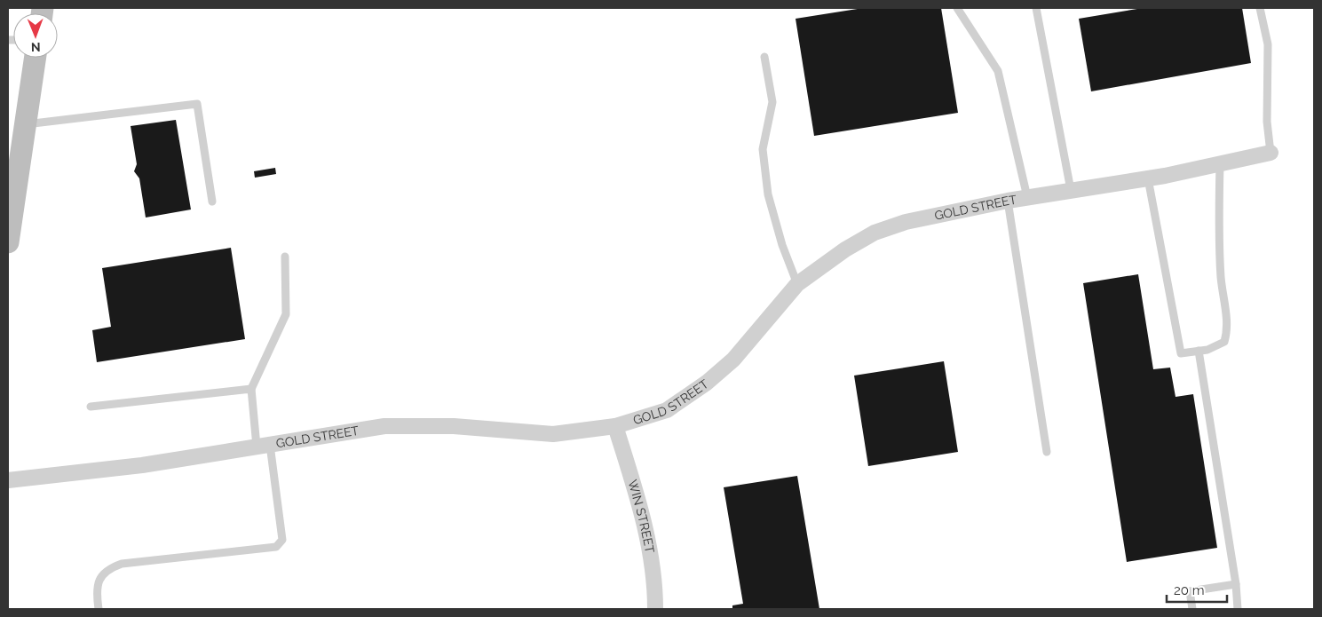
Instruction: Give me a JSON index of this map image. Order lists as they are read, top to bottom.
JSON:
{
  "streets": {
    "street": ["GOLD STREET", "WIN STREET"]
  },
  "crossings": [
    ["GOLD STREET", "WIN STREET"]
  ],
  "scale_bar": "20 m",
  "north": "bottom"
}
